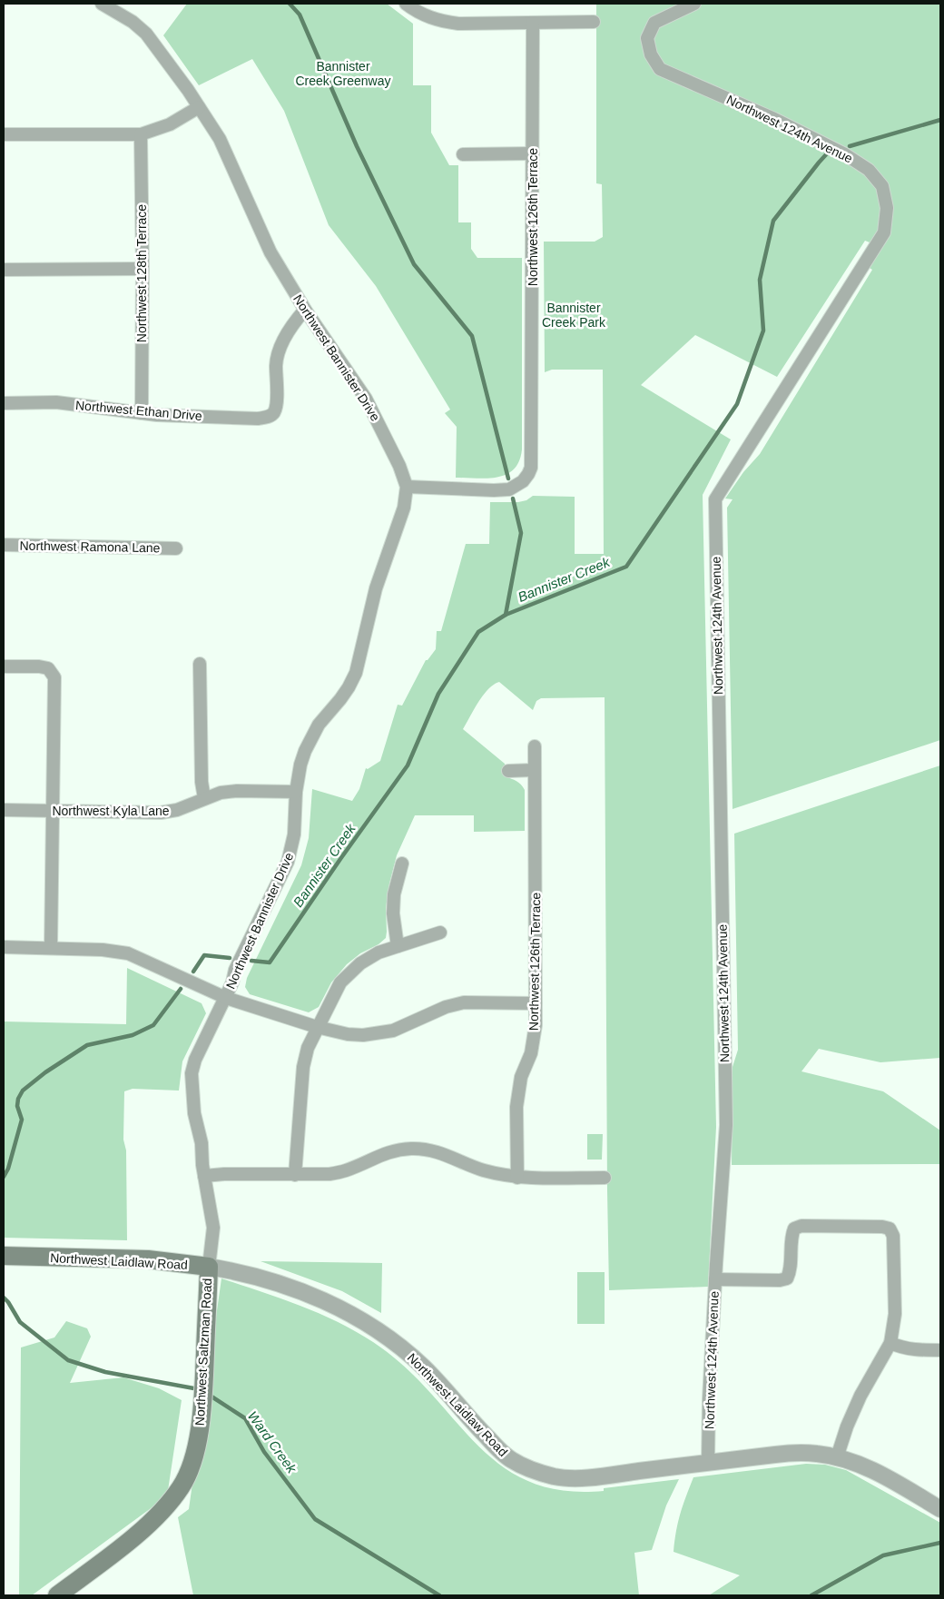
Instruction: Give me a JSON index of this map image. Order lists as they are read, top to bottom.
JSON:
{
  "streets": {
    "main road": ["Northwest Laidlaw Road", "Northwest Saltzman Road"],
    "street": [
      "Northwest 124th Avenue",
      "Northwest 126th Terrace",
      "Northwest 128th Terrace",
      "Northwest Bannister Drive",
      "Northwest Ethan Drive",
      "Northwest Ramona Lane",
      "Northwest Kyla Lane"
    ]
  },
  "crossings": [
    ["Northwest 124th Avenue", "Northwest Laidlaw Road"],
    ["Northwest 126th Terrace", "Northwest Bannister Drive"],
    ["Northwest 128th Terrace", "Northwest Ethan Drive"],
    ["Northwest Bannister Drive", "Northwest Ethan Drive"],
    ["Northwest Bannister Drive", "Northwest Kyla Lane"],
    ["Northwest Bannister Drive", "Northwest Laidlaw Road"],
    ["Northwest Bannister Drive", "Northwest Saltzman Road"],
    ["Northwest Laidlaw Road", "Northwest Saltzman Road"]
  ],
  "water": ["Bannister Creek", "Ward Creek"],
  "parks": ["Bannister Creek Greenway", "Bannister Creek Park"]
}
